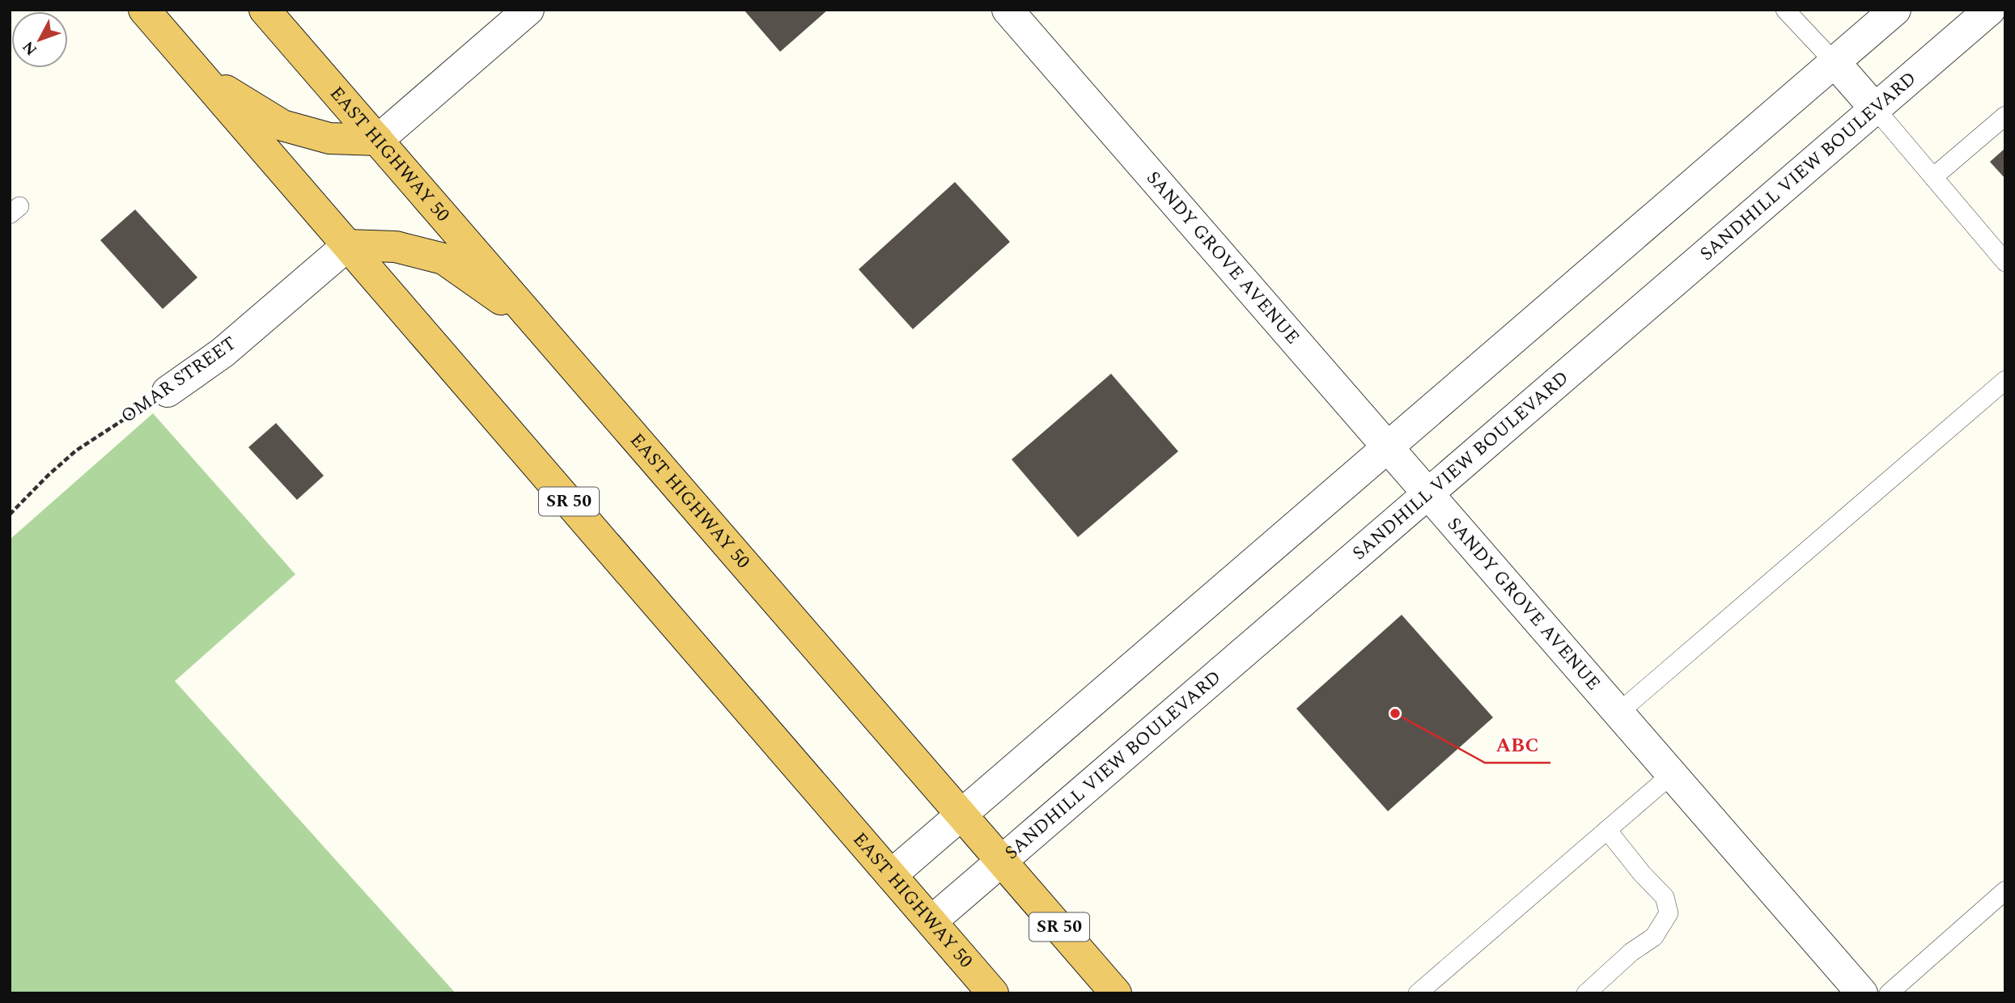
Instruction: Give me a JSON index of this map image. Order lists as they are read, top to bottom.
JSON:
{
  "streets": {
    "highway": ["EAST HIGHWAY 50", "SR 50"],
    "street": ["SANDHILL VIEW BOULEVARD", "SANDY GROVE AVENUE", "OMAR STREET"]
  },
  "crossings": [
    ["EAST HIGHWAY 50", "SANDHILL VIEW BOULEVARD"],
    ["EAST HIGHWAY 50", "OMAR STREET"],
    ["SANDHILL VIEW BOULEVARD", "SANDY GROVE AVENUE"]
  ],
  "places": ["ABC"],
  "north": "bottom left"
}
